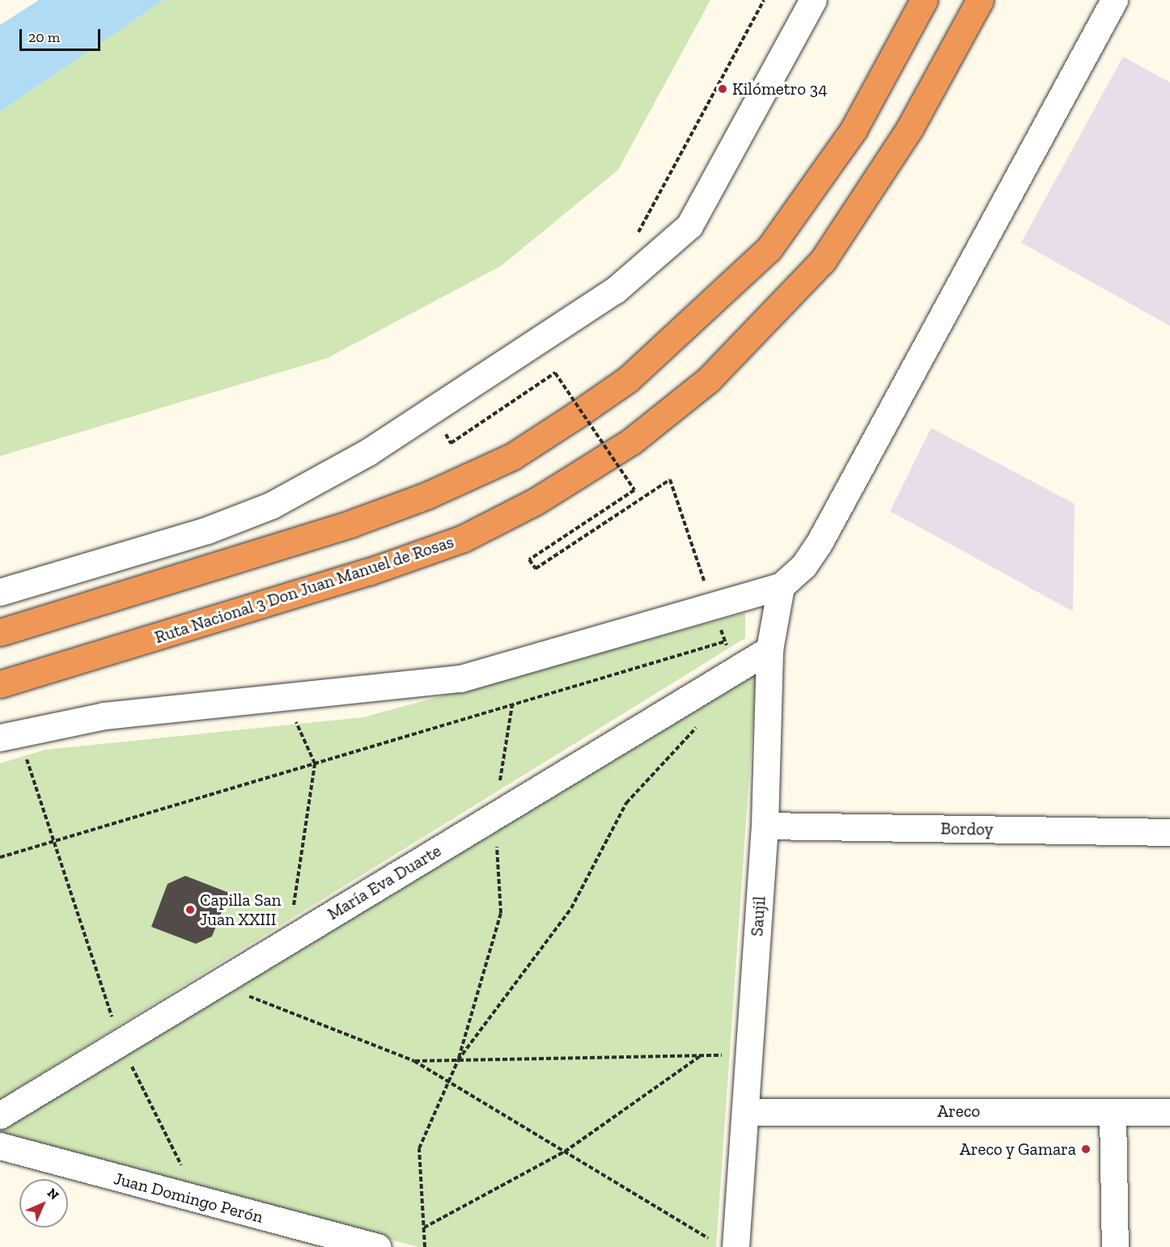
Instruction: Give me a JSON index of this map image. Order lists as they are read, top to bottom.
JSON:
{
  "streets": {
    "highway": ["Ruta Nacional 3 Don Juan Manuel de Rosas"],
    "street": [
      "Bordoy",
      "María Eva Duarte",
      "Saujil",
      "Areco",
      "Juan Domingo Perón"
    ]
  },
  "crossings": [
    ["Bordoy", "Saujil"],
    ["María Eva Duarte", "Saujil"],
    ["Saujil", "Areco"]
  ],
  "places": ["Kilómetro 34", "Capilla San Juan XXIII", "Areco y Gamara"],
  "scale_bar": "20 m",
  "north": "top right"
}
